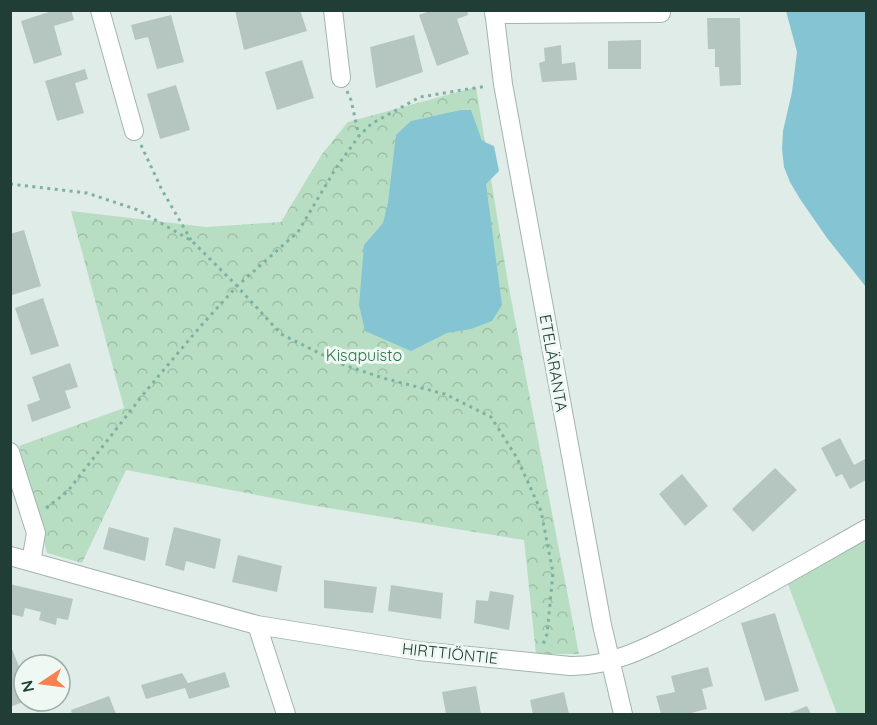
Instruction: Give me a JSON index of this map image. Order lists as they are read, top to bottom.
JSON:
{
  "streets": {
    "street": ["ETELÄRANTA", "HIRTTIÖNTIE"]
  },
  "crossings": [
    ["ETELÄRANTA", "HIRTTIÖNTIE"]
  ],
  "parks": ["Kisapuisto"],
  "north": "left"
}
